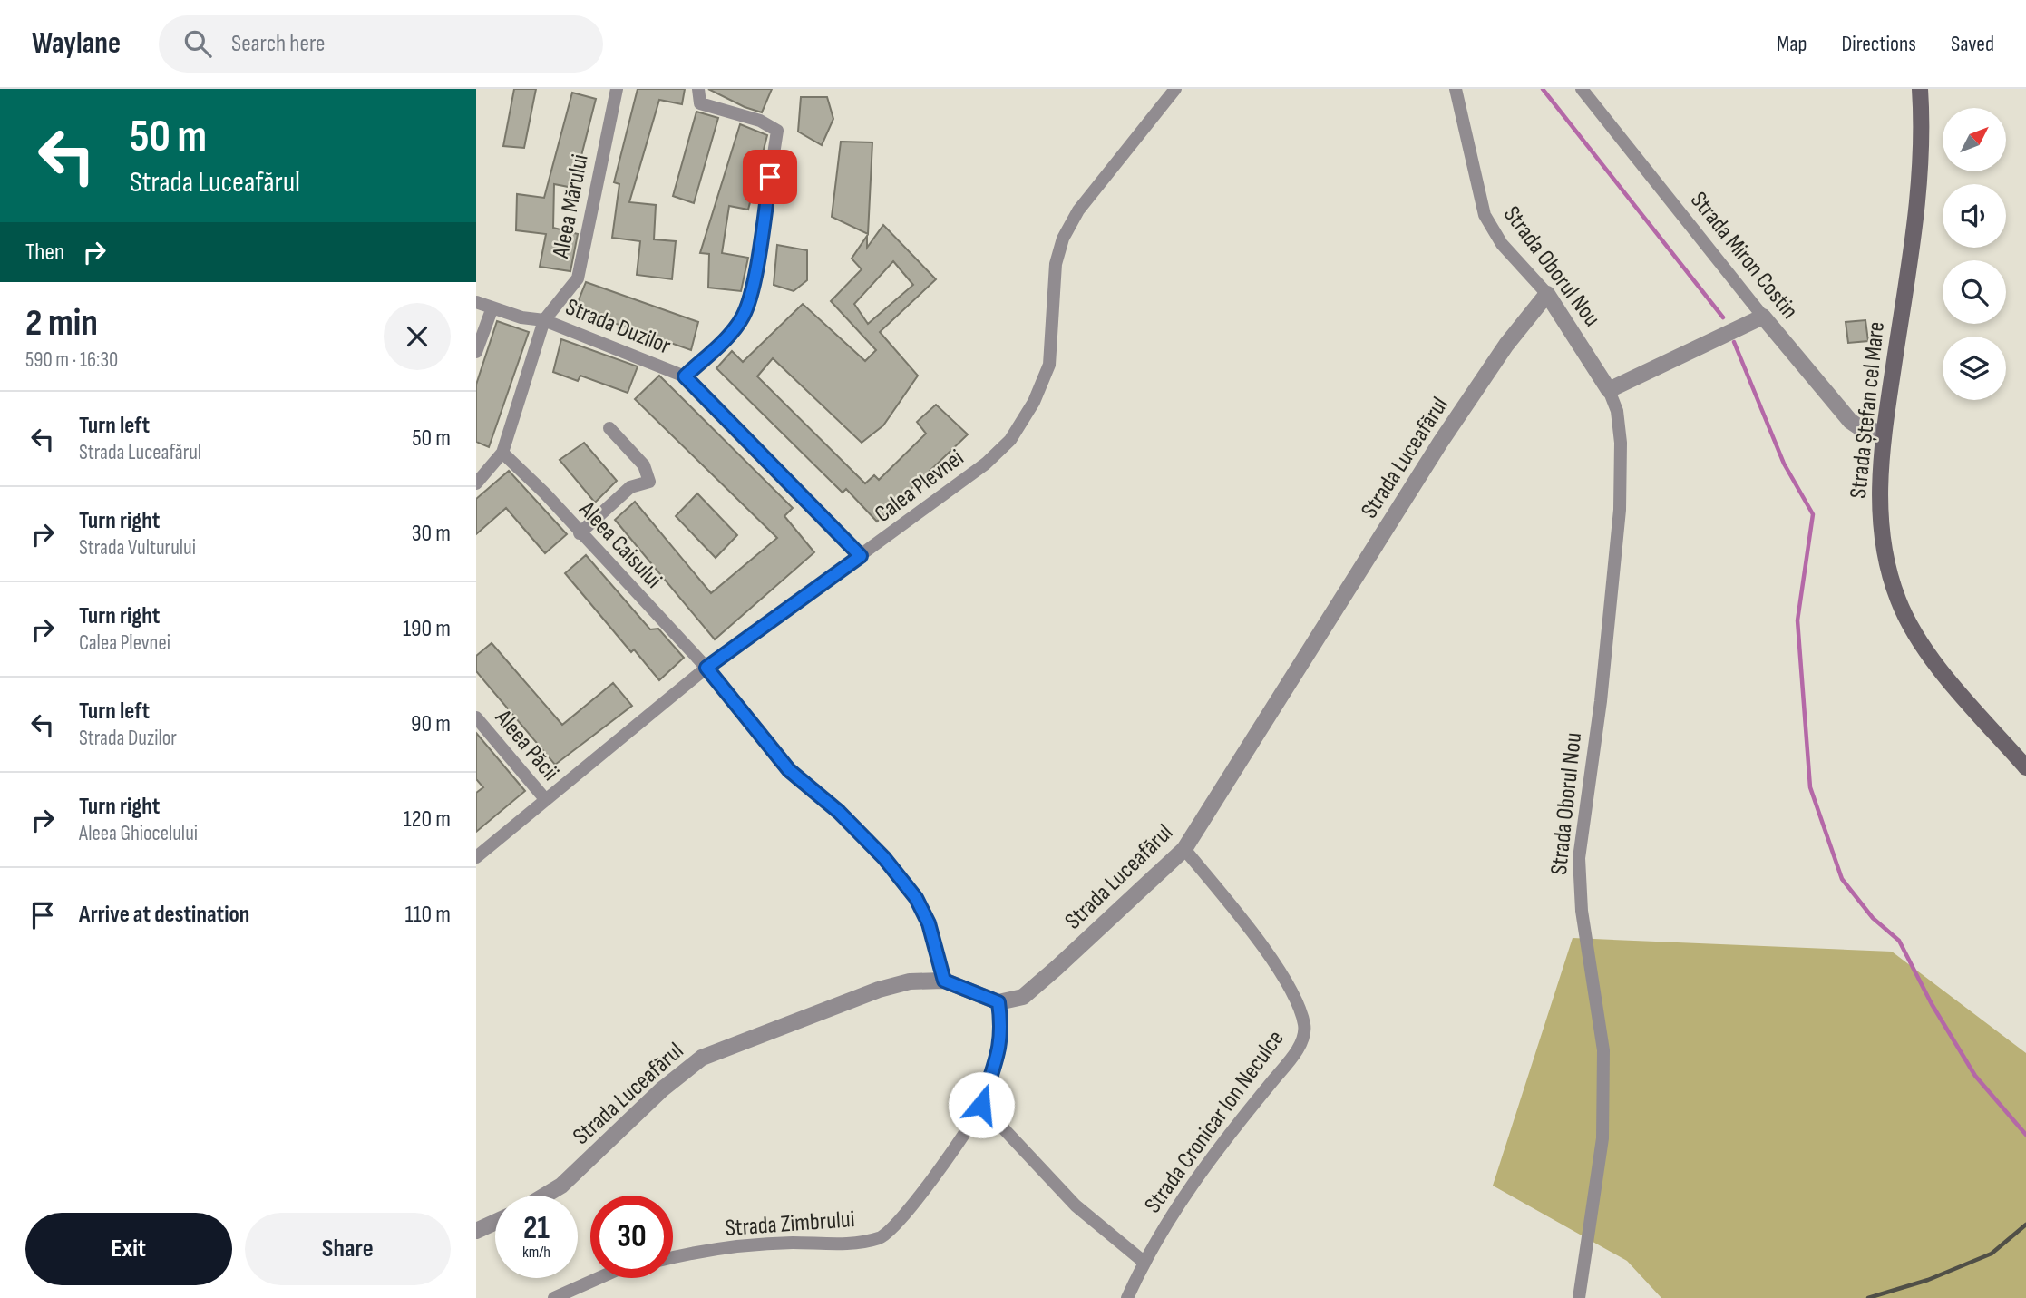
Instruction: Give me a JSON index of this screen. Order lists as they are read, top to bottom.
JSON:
{
  "streets": {
    "main road": ["Strada Ștefan cel Mare"],
    "street": [
      "Aleea Mărului",
      "Strada Miron Costin",
      "Strada Oborul Nou",
      "Strada Duzilor",
      "Strada Luceafărul",
      "Calea Plevnei",
      "Aleea Caisului",
      "Aleea Păcii",
      "Strada Cronicar Ion Neculce",
      "Strada Zimbrului"
    ]
  },
  "crossings": [
    ["Aleea Mărului", "Strada Duzilor"],
    ["Strada Miron Costin", "Strada Ștefan cel Mare"],
    ["Strada Oborul Nou", "Strada Luceafărul"],
    ["Strada Duzilor", "Calea Plevnei"],
    ["Strada Luceafărul", "Aleea Caisului"],
    ["Strada Luceafărul", "Strada Cronicar Ion Neculce"],
    ["Strada Luceafărul", "Strada Zimbrului"],
    ["Calea Plevnei", "Aleea Caisului"],
    ["Calea Plevnei", "Aleea Păcii"]
  ],
  "north": "top right",
  "page": {
    "header": "Waylane",
    "search": "Search here",
    "nav": ["Map", "Directions", "Saved"],
    "turn": ["50 m", "Strada Luceafărul"],
    "then": "Then",
    "heading": ["2 min", "590 m · 16:30"],
    "list": [
      {
        "name": "Turn left",
        "note": "Strada Luceafărul",
        "value": "50 m"
      },
      {
        "name": "Turn right",
        "note": "Strada Vulturului",
        "value": "30 m"
      },
      {
        "name": "Turn right",
        "note": "Calea Plevnei",
        "value": "190 m"
      },
      {
        "name": "Turn left",
        "note": "Strada Duzilor",
        "value": "90 m"
      },
      {
        "name": "Turn right",
        "note": "Aleea Ghiocelului",
        "value": "120 m"
      },
      {
        "name": "Arrive at destination",
        "value": "110 m"
      }
    ],
    "speed": "21 km/h",
    "limit": "30",
    "buttons": ["Exit", "Share"]
  }
}
